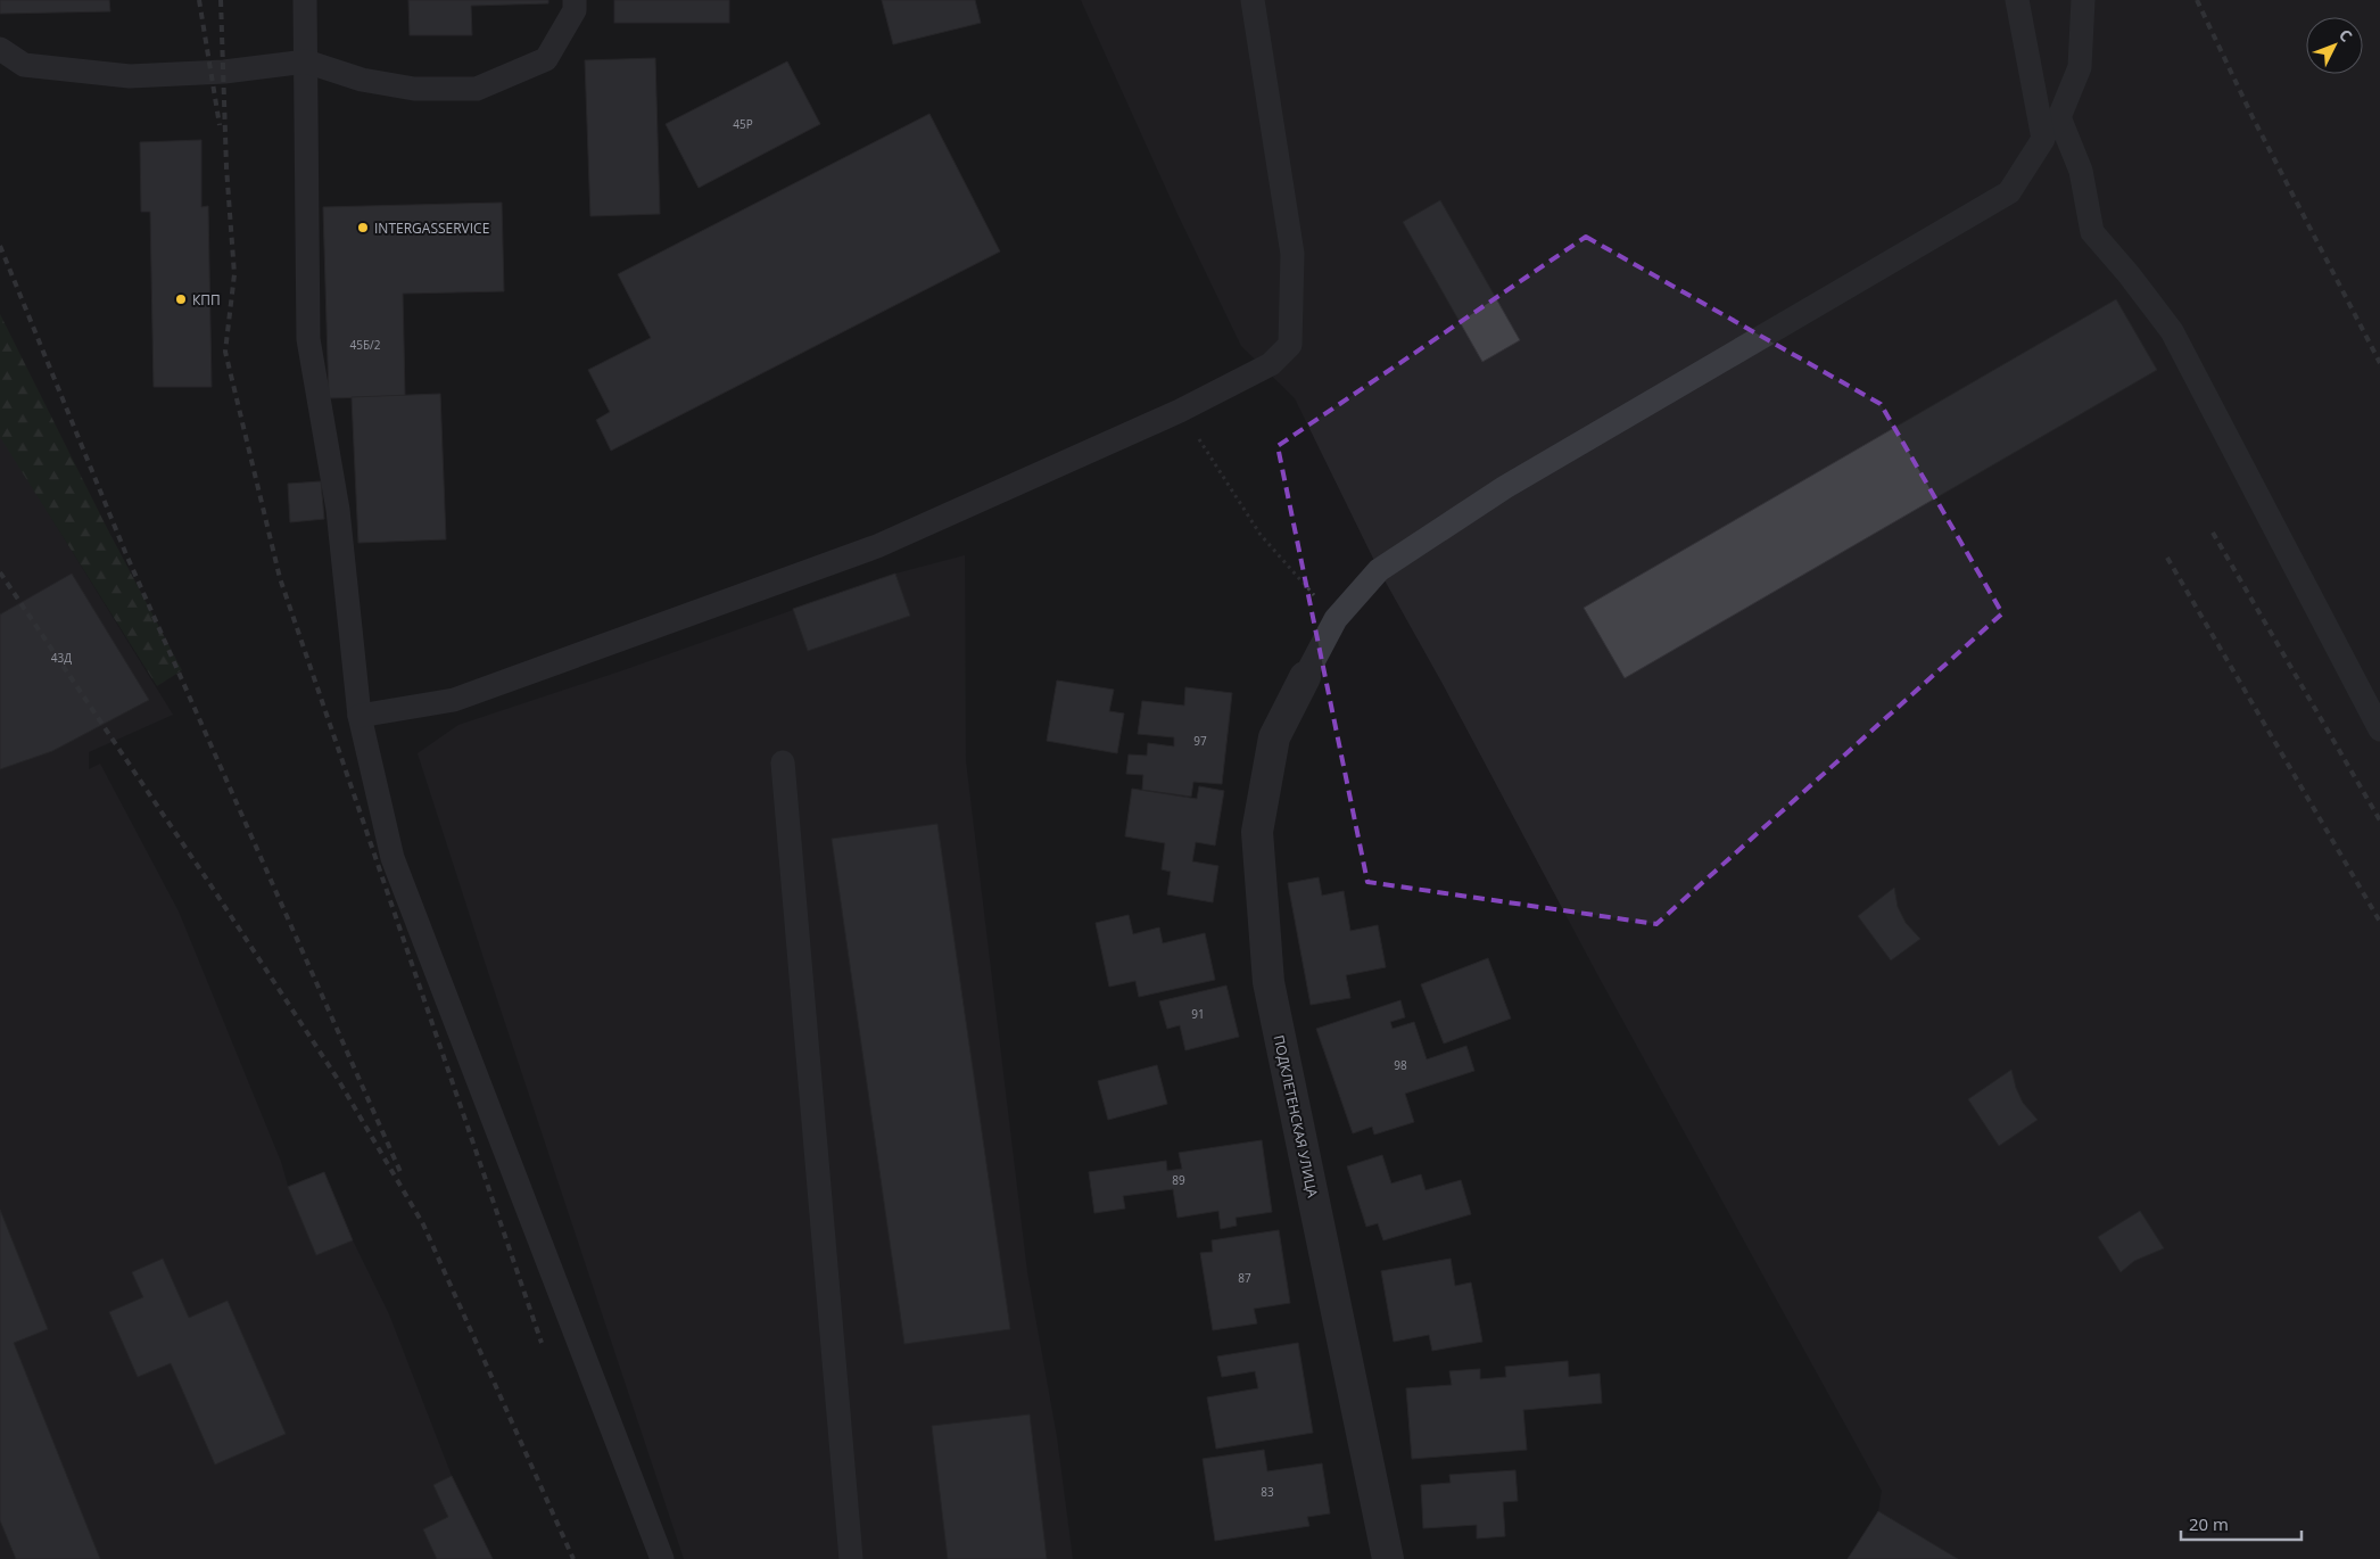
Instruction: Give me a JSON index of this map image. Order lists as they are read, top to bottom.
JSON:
{
  "streets": {
    "street": ["ПОДКЛЕТЕНСКАЯ УЛИЦА"]
  },
  "places": ["INTERGASSERVICE", "КПП"],
  "house_numbers": [
    "45Р",
    "45Б/2",
    "43Д",
    "97",
    "91",
    "98",
    "89",
    "87",
    "83"
  ],
  "scale_bar": "20 m",
  "north": "top right"
}
